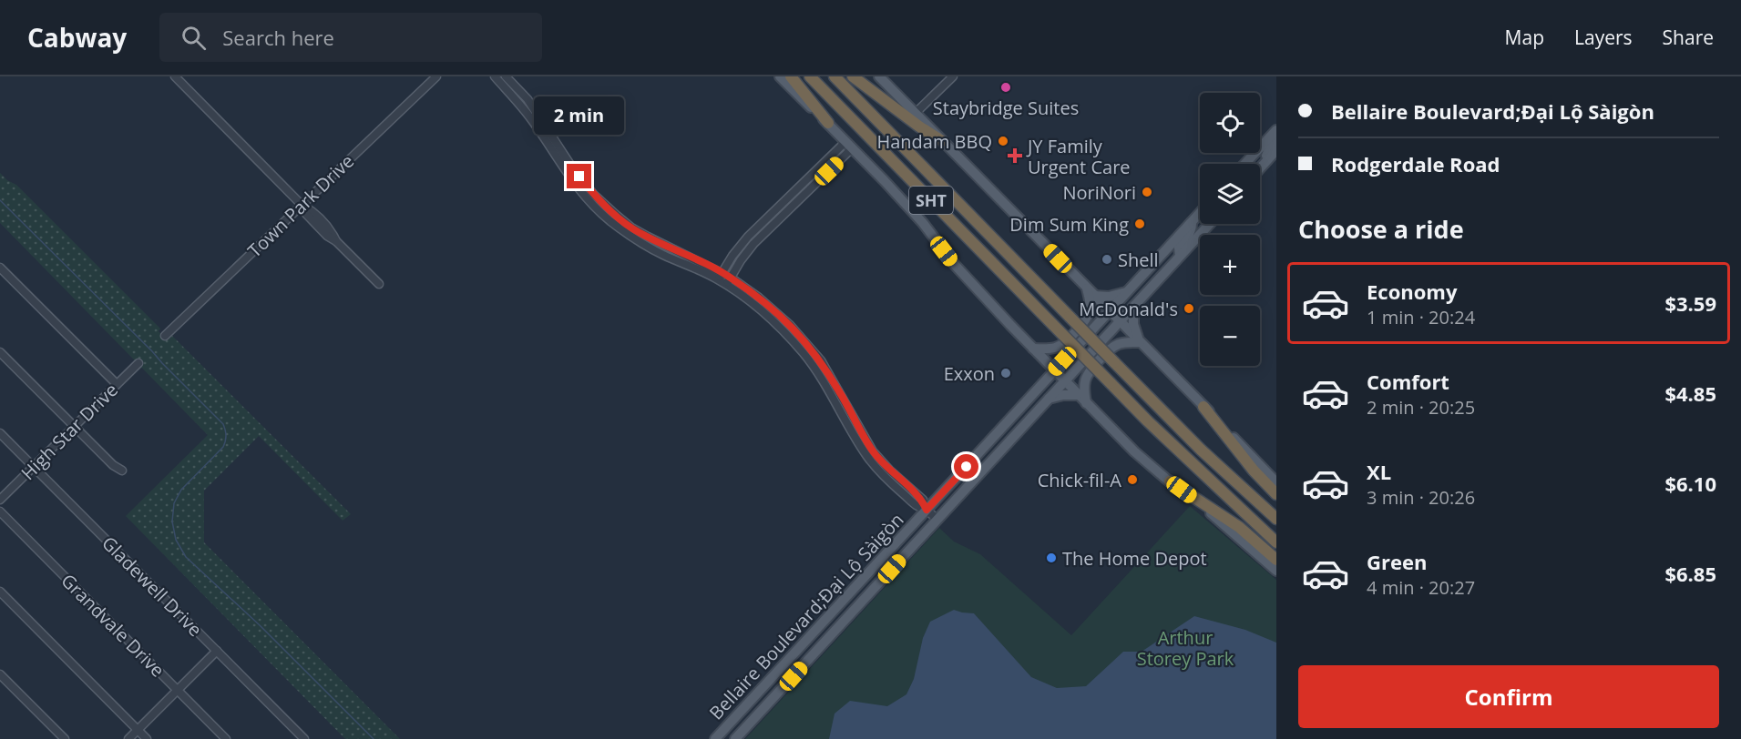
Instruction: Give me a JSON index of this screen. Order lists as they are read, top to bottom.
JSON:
{
  "streets": {
    "highway": ["SHT"],
    "main road": ["Bellaire Boulevard;Đại Lộ Sàigòn"],
    "street": [
      "Town Park Drive",
      "High Star Drive",
      "Gladewell Drive",
      "Grandvale Drive"
    ]
  },
  "crossings": [
    ["High Star Drive", "Gladewell Drive"]
  ],
  "parks": ["Arthur Storey Park"],
  "places": {
    "other": [
      "Staybridge Suites",
      "Handam BBQ",
      "NoriNori",
      "Dim Sum King",
      "Shell",
      "McDonald's",
      "Exxon",
      "Chick-fil-A",
      "The Home Depot"
    ],
    "health": ["JY Family Urgent Care"]
  },
  "page": {
    "header": "Cabway",
    "search": "Search here",
    "nav": ["Map", "Layers", "Share"],
    "banner": ["Bellaire Boulevard;Đại Lộ Sàigòn", "Rodgerdale Road"],
    "map_buttons": ["+", "−"],
    "bubble": "2 min",
    "heading": "Choose a ride",
    "list": [
      {
        "name": "Economy",
        "note": "1 min · 20:24",
        "value": "$3.59"
      },
      {
        "name": "Comfort",
        "note": "2 min · 20:25",
        "value": "$4.85"
      },
      {
        "name": "XL",
        "note": "3 min · 20:26",
        "value": "$6.10"
      },
      {
        "name": "Green",
        "note": "4 min · 20:27",
        "value": "$6.85"
      }
    ],
    "buttons": "Confirm"
  }
}
